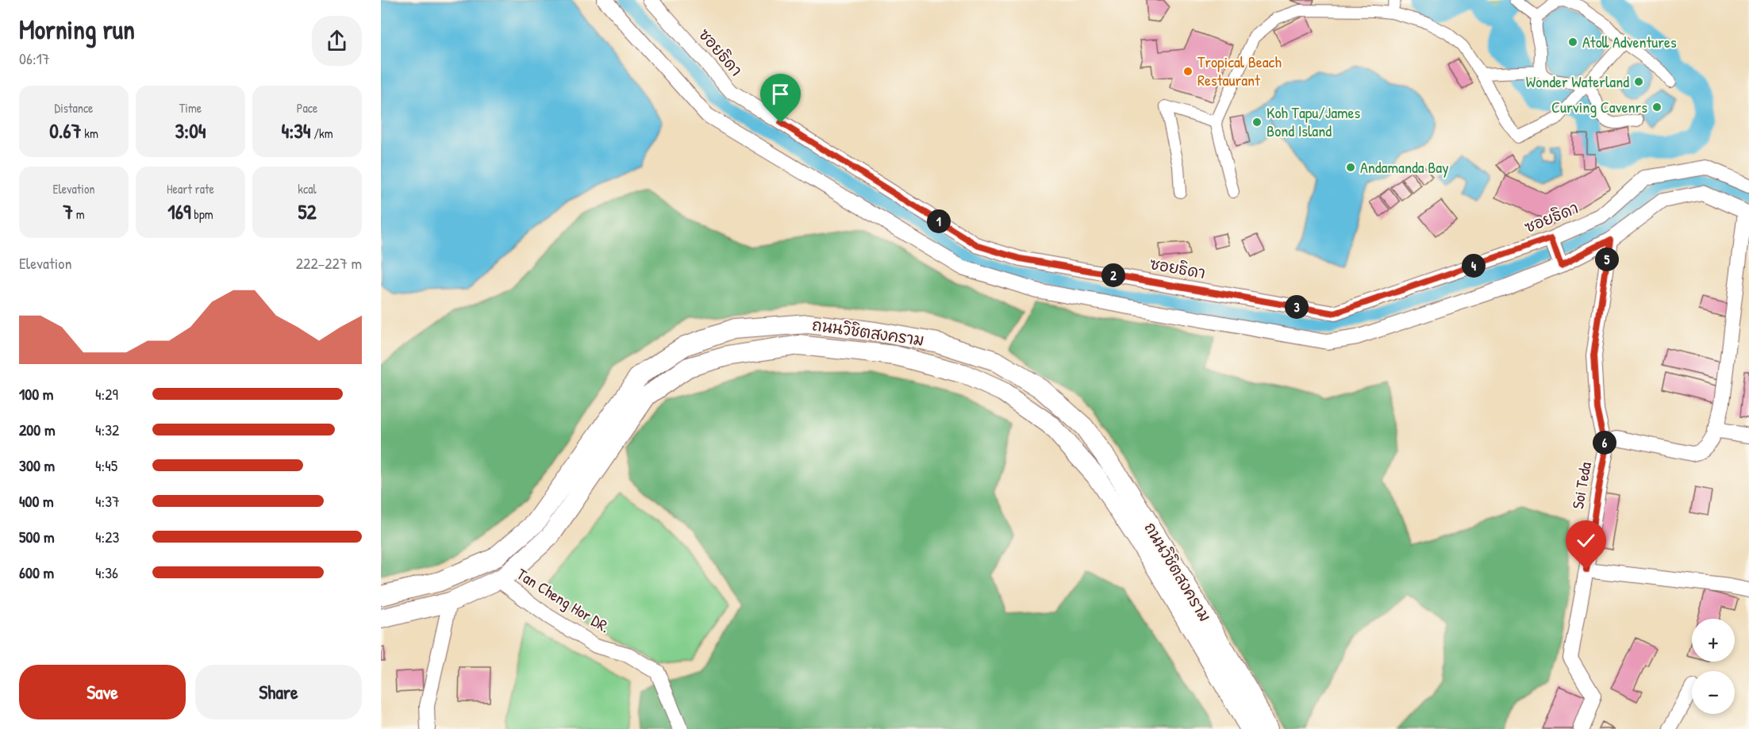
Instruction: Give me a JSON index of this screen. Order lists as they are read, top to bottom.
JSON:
{
  "streets": {
    "main road": ["ถนนวิชิตสงคราม"],
    "street": ["ซอยธิดา", "Soi Teda", "Tan Cheng Hor DR."]
  },
  "crossings": [
    ["ถนนวิชิตสงคราม", "Tan Cheng Hor DR."]
  ],
  "places": [
    "Atoll Adventures",
    "Tropical Beach Restaurant",
    "Wonder Waterland",
    "Curving Cavenrs",
    "Koh Tapu/James Bond Island",
    "Andamanda Bay"
  ],
  "page": {
    "heading": ["Morning run", "06:17"],
    "stats": [
      ["Distance", "0.67 km"],
      ["Time", "3:04"],
      ["Pace", "4:34 /km"],
      ["Elevation", "7 m"],
      ["Heart rate", "169 bpm"],
      ["kcal", "52"]
    ],
    "pins": [
      "1",
      "5",
      "4",
      "2",
      "3",
      "6"
    ],
    "chart": ["Elevation", "222–227 m"],
    "list": [
      {
        "name": "100 m",
        "note": "4:29"
      },
      {
        "name": "200 m",
        "note": "4:32"
      },
      {
        "name": "300 m",
        "note": "4:45"
      },
      {
        "name": "400 m",
        "note": "4:37"
      },
      {
        "name": "500 m",
        "note": "4:23"
      },
      {
        "name": "600 m",
        "note": "4:36"
      }
    ],
    "map_buttons": ["+", "−"],
    "buttons": ["Save", "Share"]
  }
}
